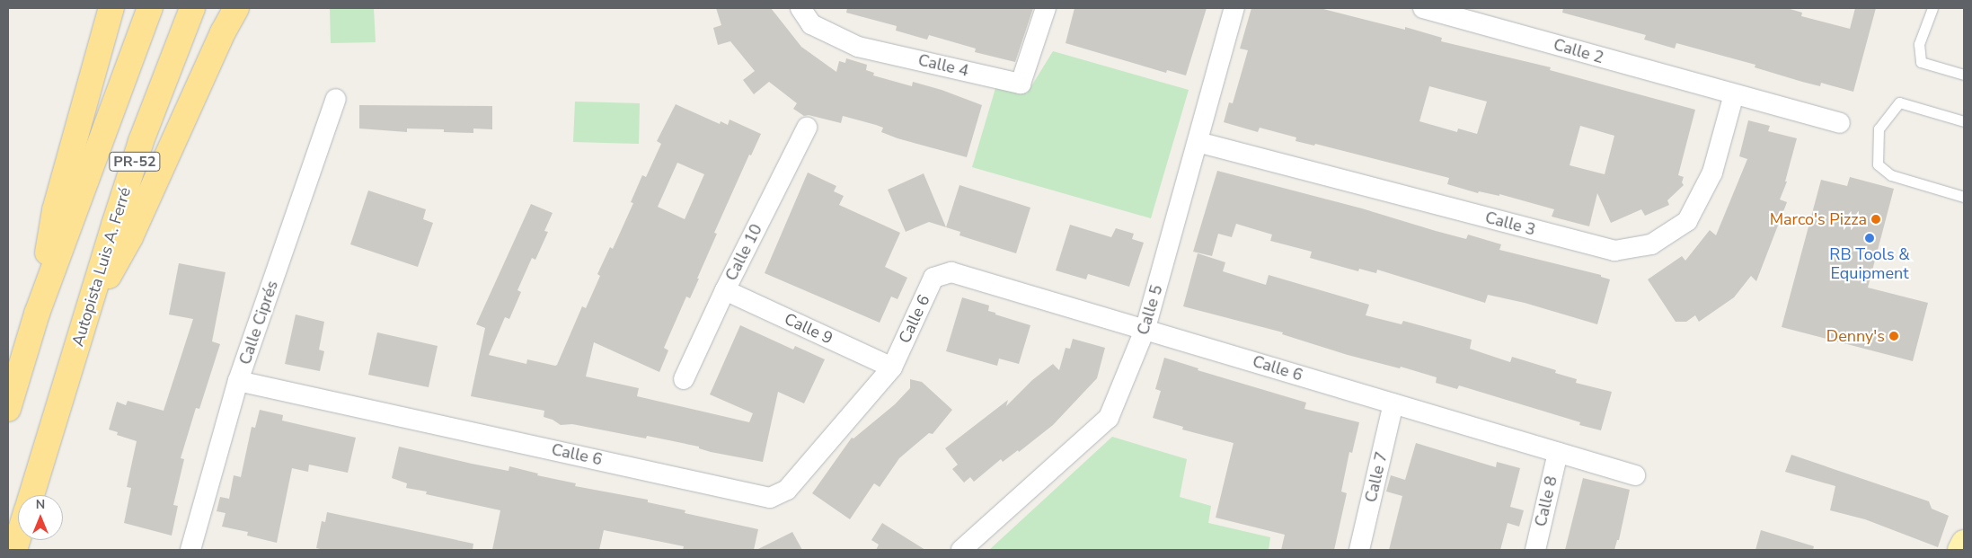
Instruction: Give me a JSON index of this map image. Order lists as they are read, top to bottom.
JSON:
{
  "streets": {
    "highway": ["PR-52", "Autopista Luis A. Ferré"],
    "street": [
      "Calle 2",
      "Calle 4",
      "Calle 3",
      "Calle 10",
      "Calle 5",
      "Calle 6",
      "Calle Ciprés",
      "Calle 9",
      "Calle 7",
      "Calle 8"
    ]
  },
  "crossings": [
    ["Calle 2", "Calle 3"],
    ["Calle 3", "Calle 5"],
    ["Calle 10", "Calle 9"],
    ["Calle 5", "Calle 6"],
    ["Calle 6", "Calle Ciprés"],
    ["Calle 6", "Calle 9"],
    ["Calle 6", "Calle 7"],
    ["Calle 6", "Calle 8"]
  ],
  "places": ["Marco's Pizza", "RB Tools & Equipment", "Denny's"],
  "north": "top"
}
